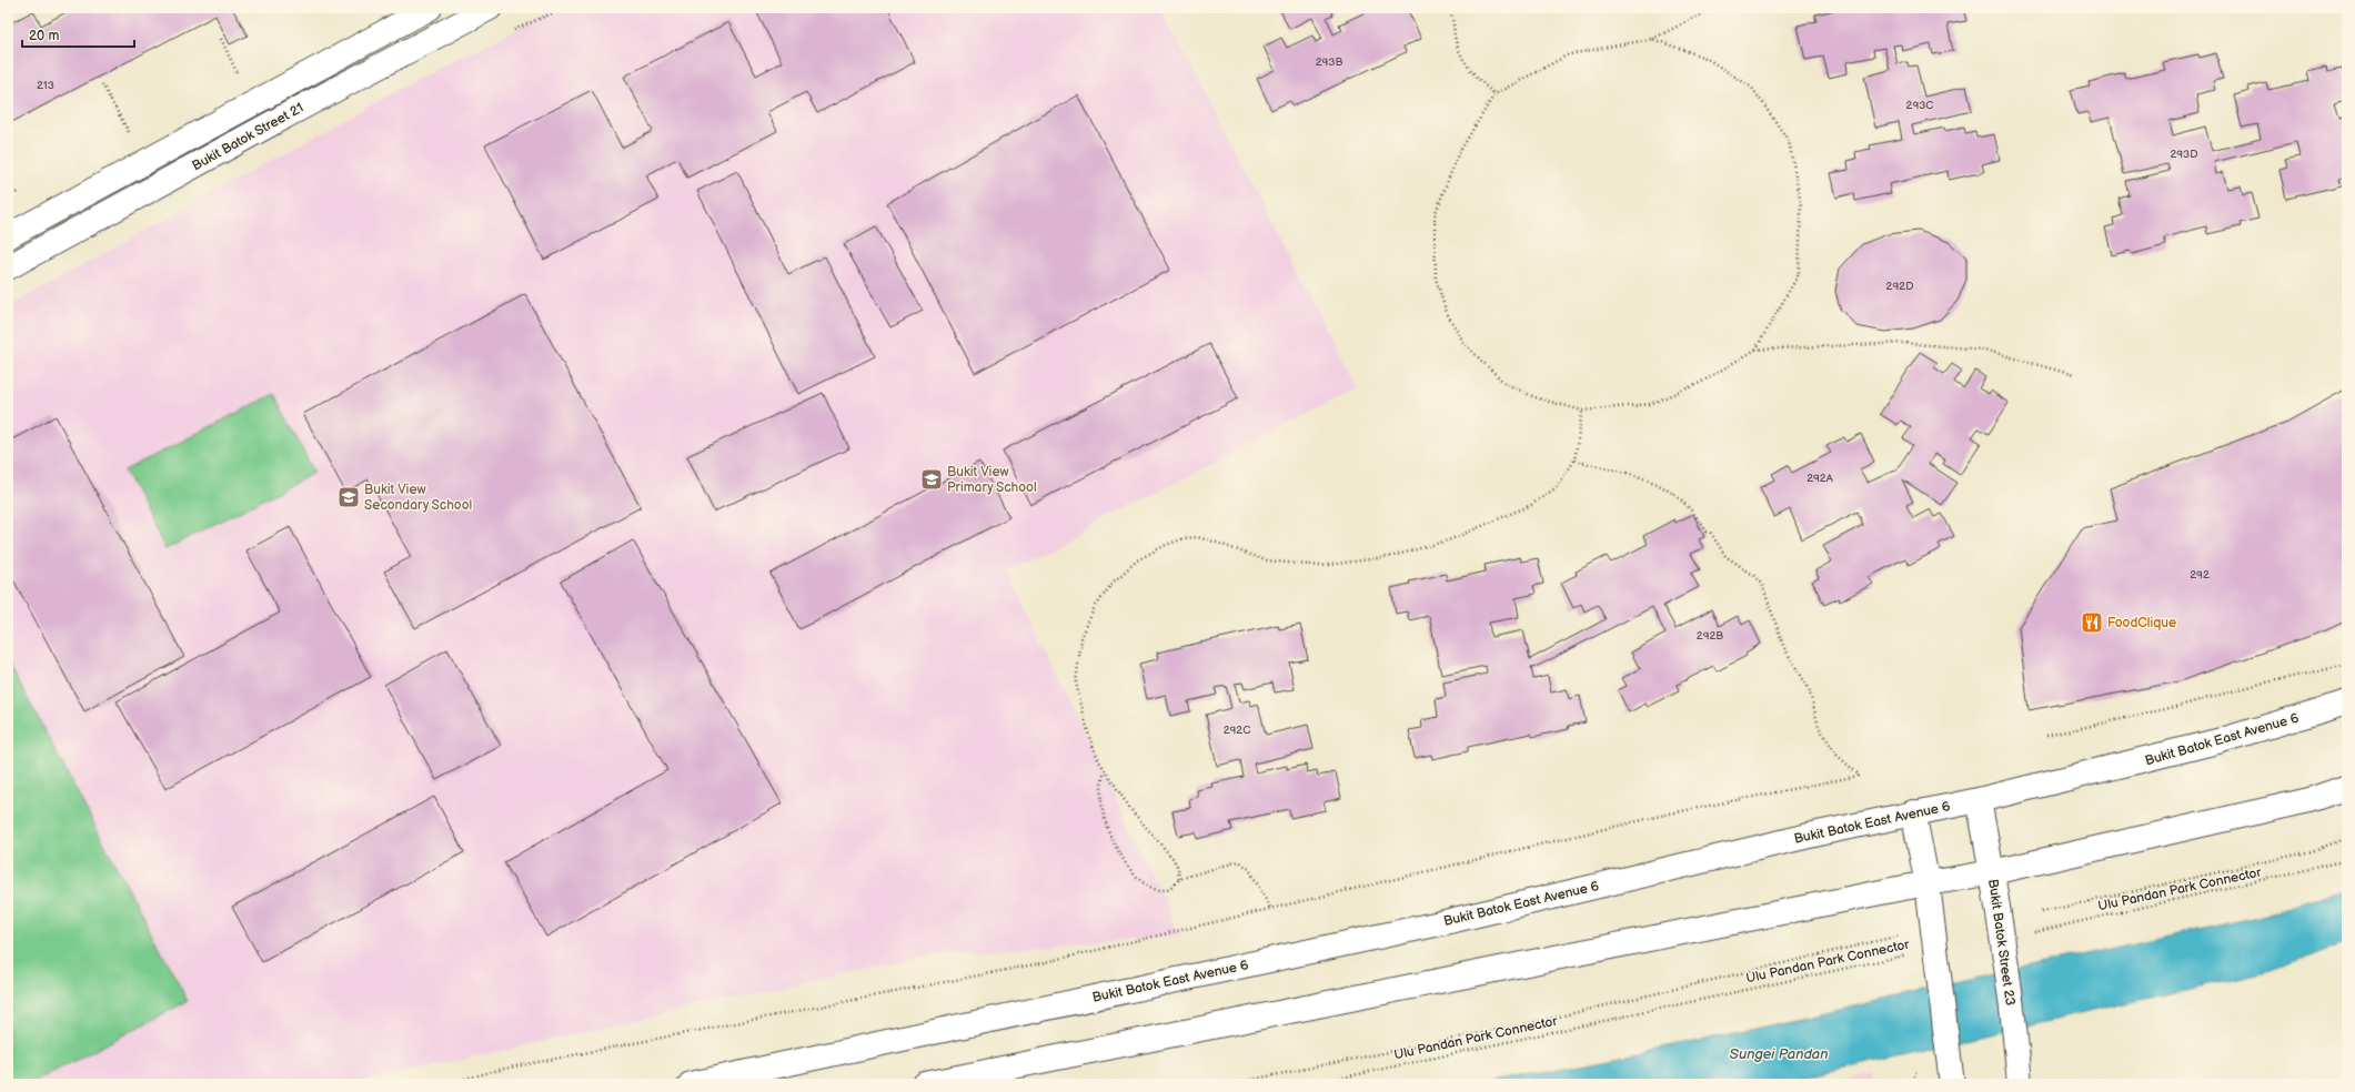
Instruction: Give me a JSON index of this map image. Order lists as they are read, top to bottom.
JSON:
{
  "streets": {
    "main road": ["Bukit Batok Street 21", "Bukit Batok East Avenue 6", "Bukit Batok Street 23"],
    "path": ["Ulu Pandan Park Connector"]
  },
  "crossings": [
    ["Bukit Batok East Avenue 6", "Bukit Batok Street 23"],
    ["Ulu Pandan Park Connector", "Bukit Batok Street 23"]
  ],
  "water": ["Sungei Pandan"],
  "places": {
    "school or university": ["Bukit View Primary School", "Bukit View Secondary School"],
    "restaurant": ["FoodClique"]
  },
  "house_numbers": [
    "293B",
    "213",
    "293C",
    "293D",
    "292D",
    "292A",
    "292",
    "292B",
    "292C"
  ],
  "scale_bar": "20 m"
}
